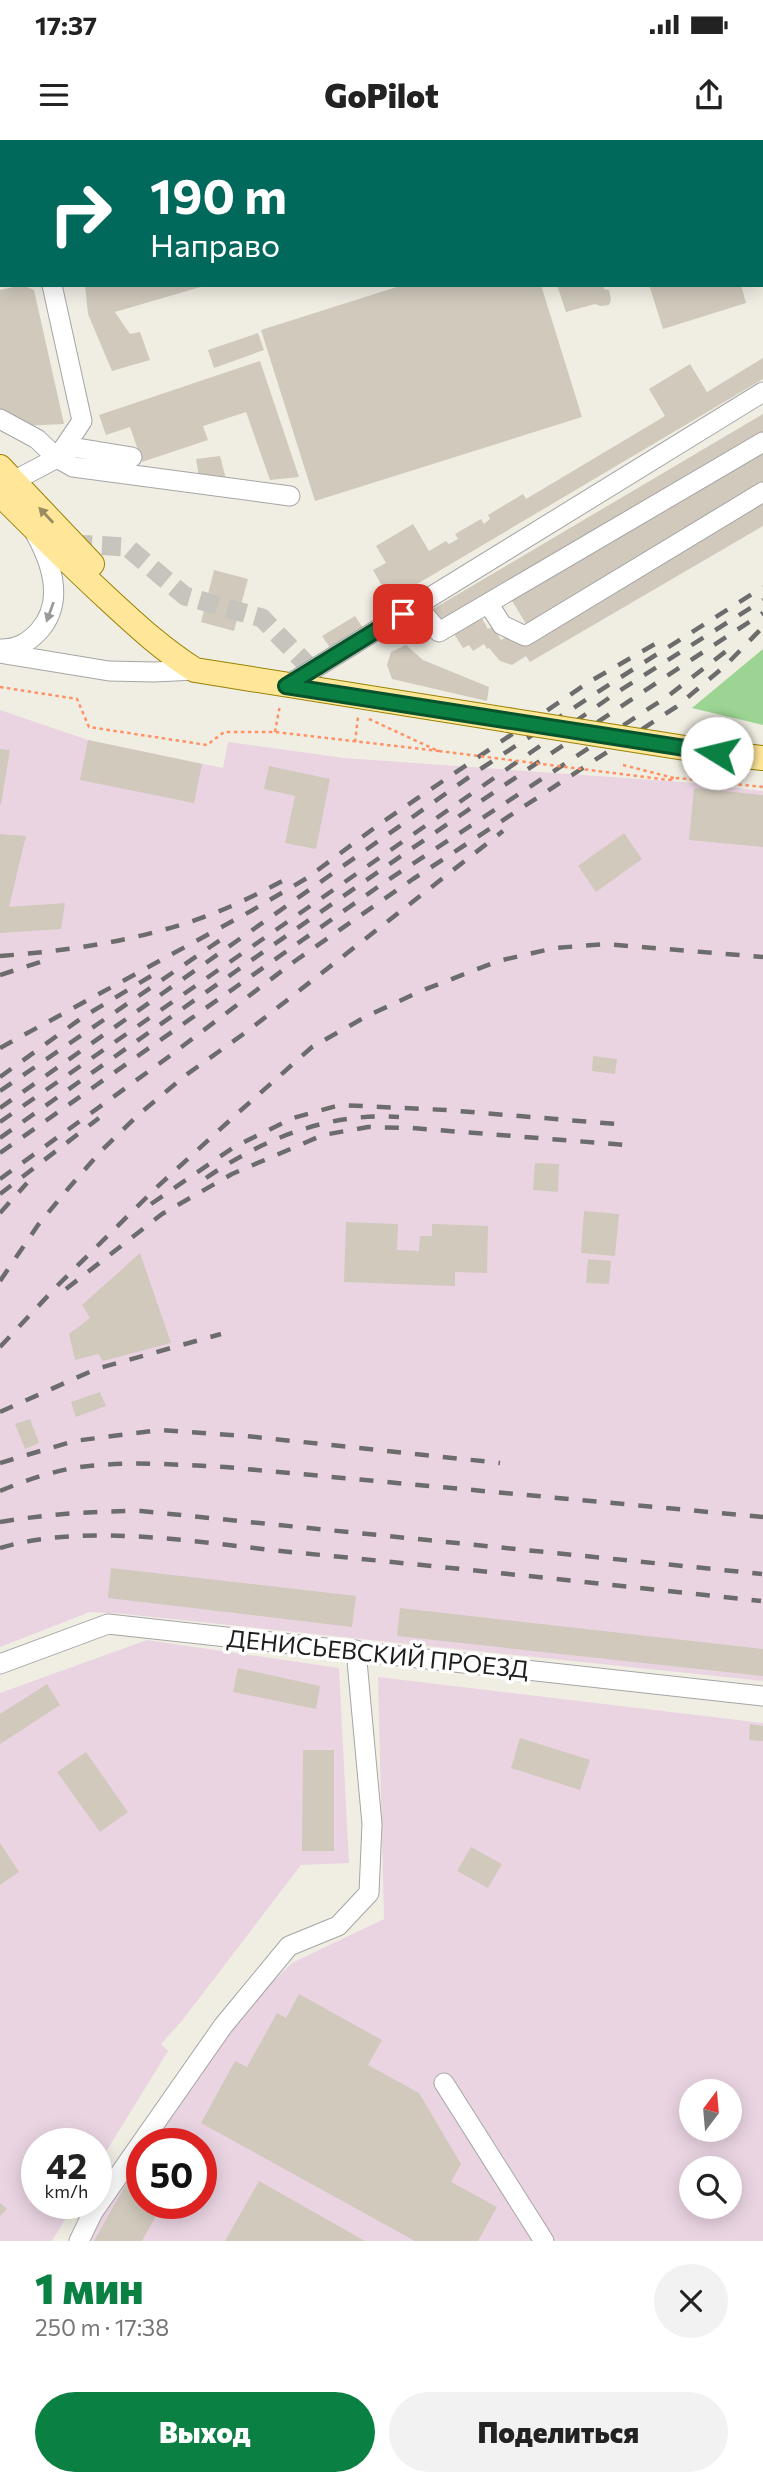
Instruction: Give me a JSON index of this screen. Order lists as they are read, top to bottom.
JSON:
{
  "streets": {
    "street": ["ДЕНИСЬЕВСКИЙ ПРОЕЗД"]
  },
  "north": "top",
  "page": {
    "status": "17:37",
    "header": "GoPilot",
    "turn": ["190 m", "Направо"],
    "speed": "42 km/h",
    "limit": "50",
    "heading": ["1 мин", "250 m · 17:38"],
    "buttons": ["Выход", "Поделиться"]
  }
}
